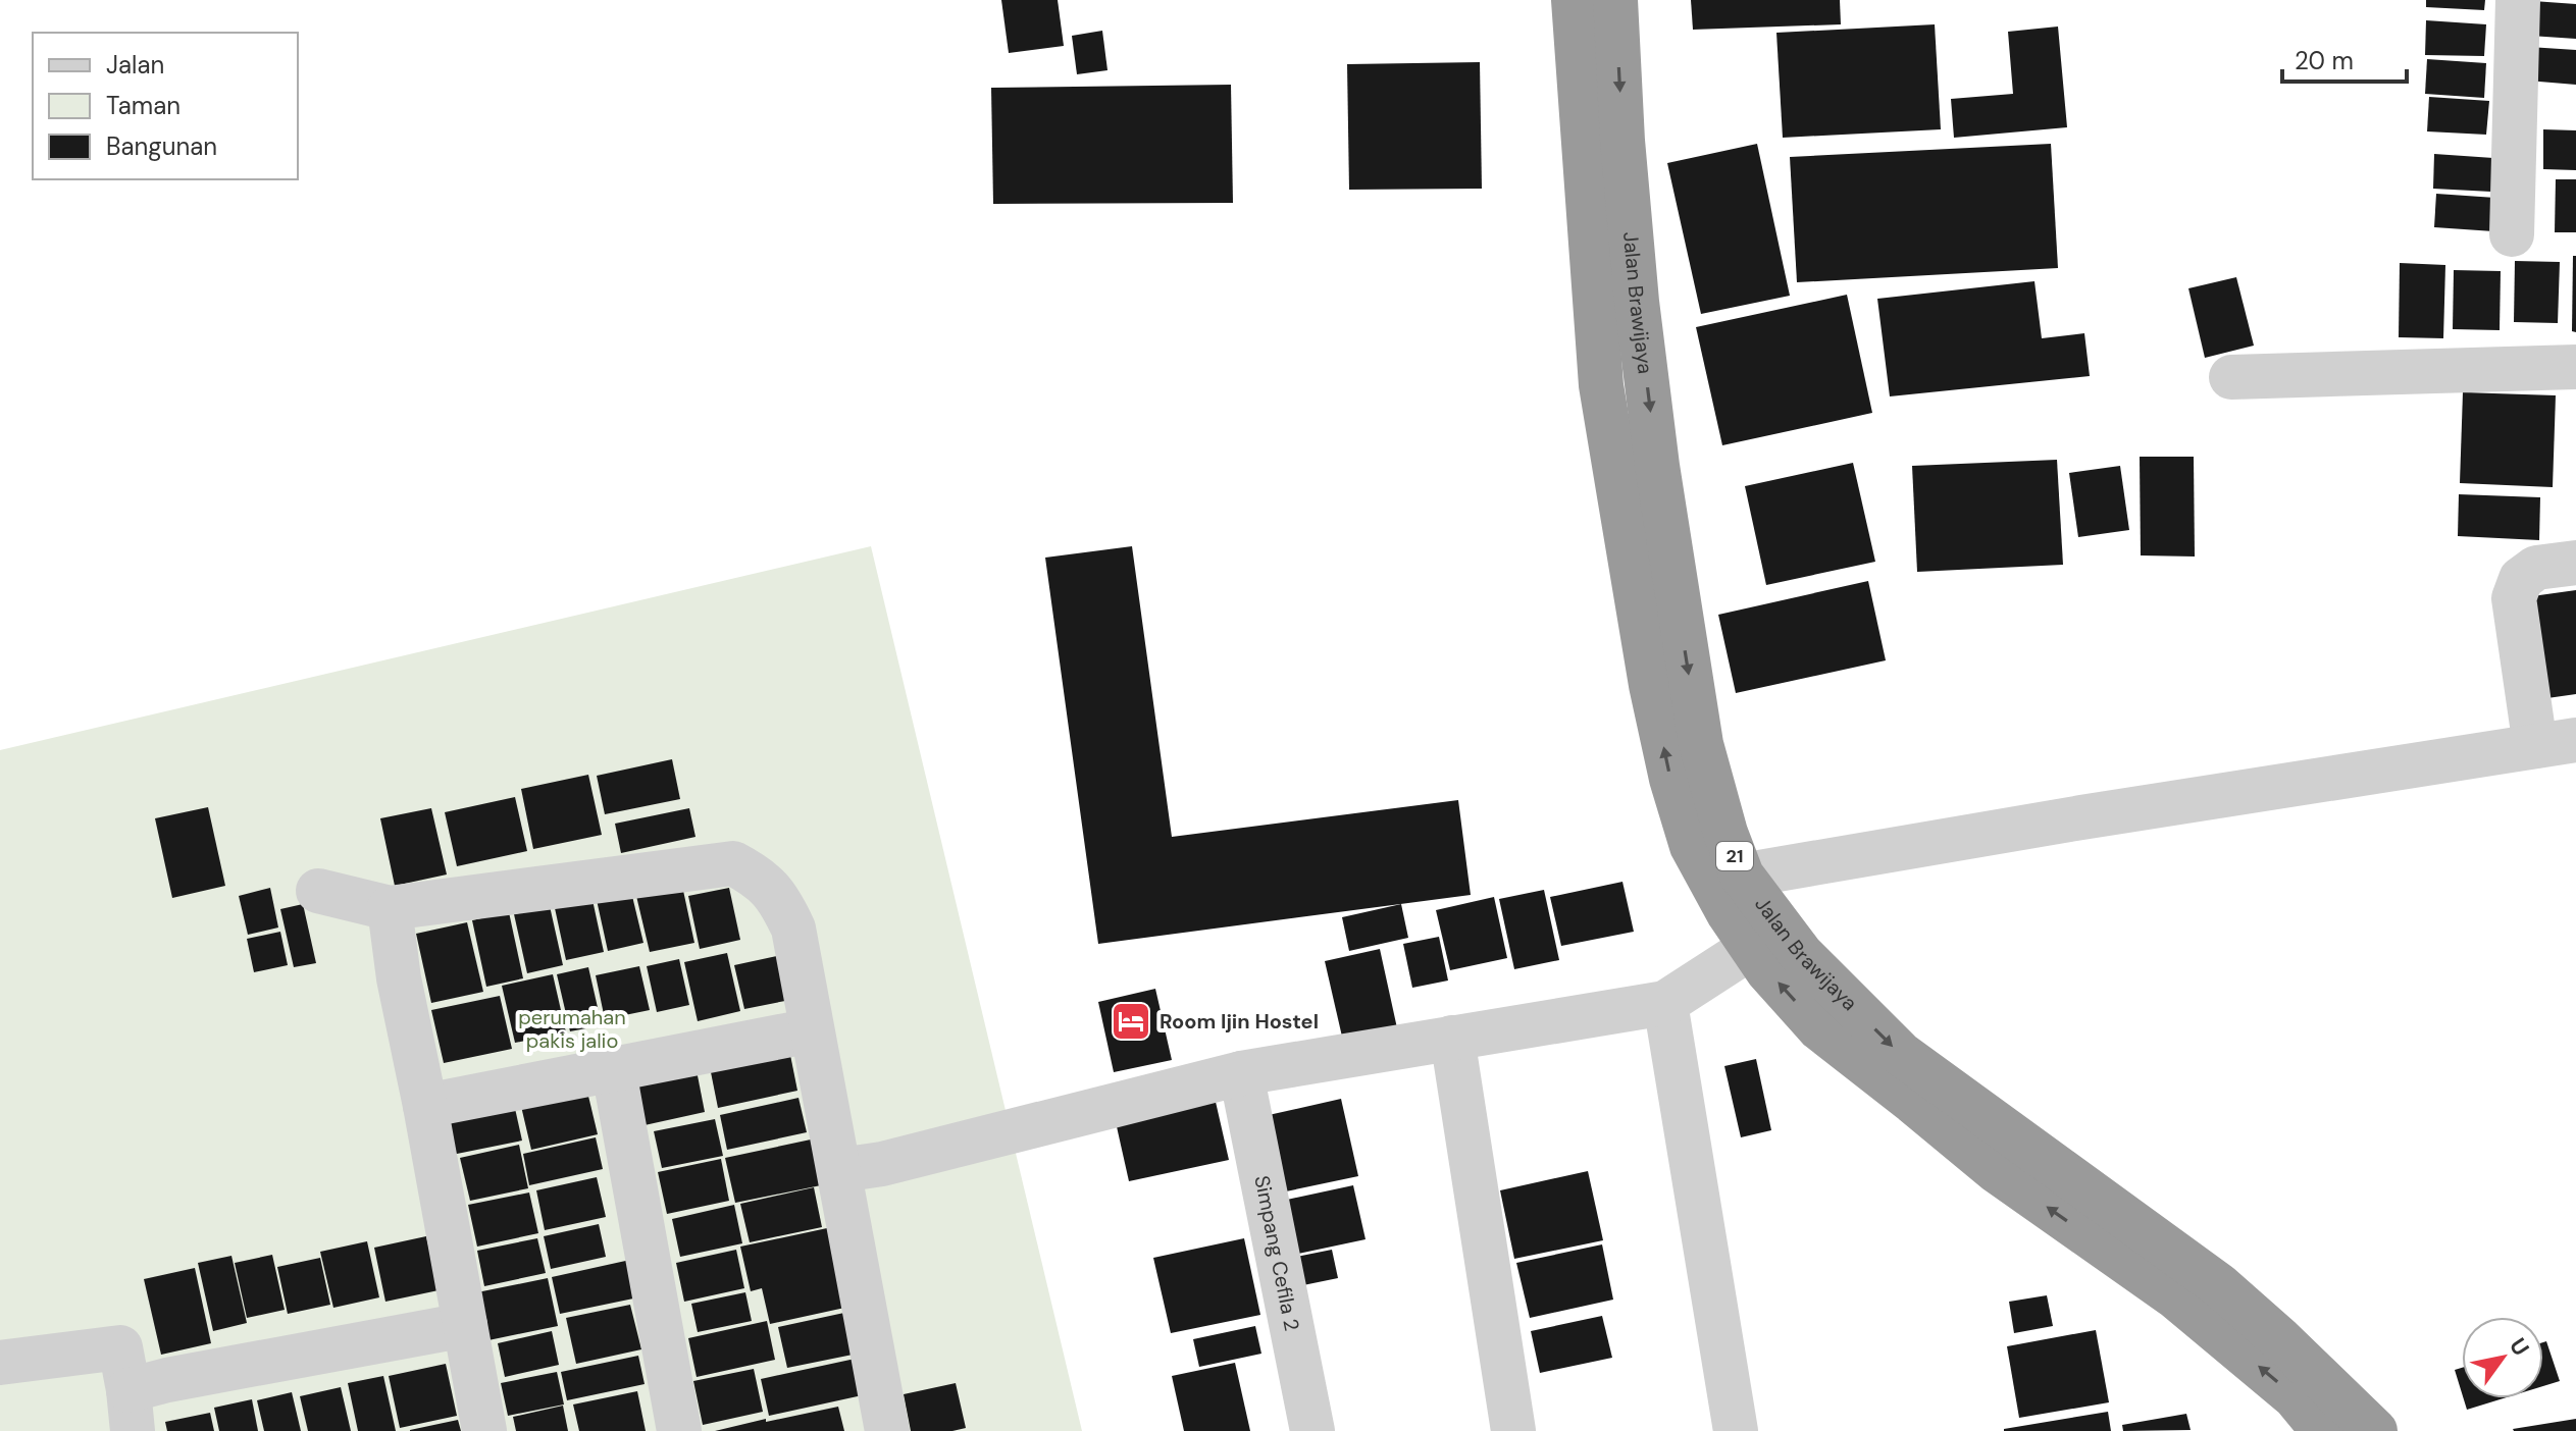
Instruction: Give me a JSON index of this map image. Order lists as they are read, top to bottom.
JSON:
{
  "streets": {
    "highway": ["Jalan Brawijaya", "21"],
    "street": ["Simpang Cefila 2"]
  },
  "parks": ["perumahan pakis jalio"],
  "places": {
    "hotel": ["Room Ijin Hostel"]
  },
  "legend": ["Jalan", "Taman", "Bangunan"],
  "scale_bar": "20 m",
  "north": "top right"
}
